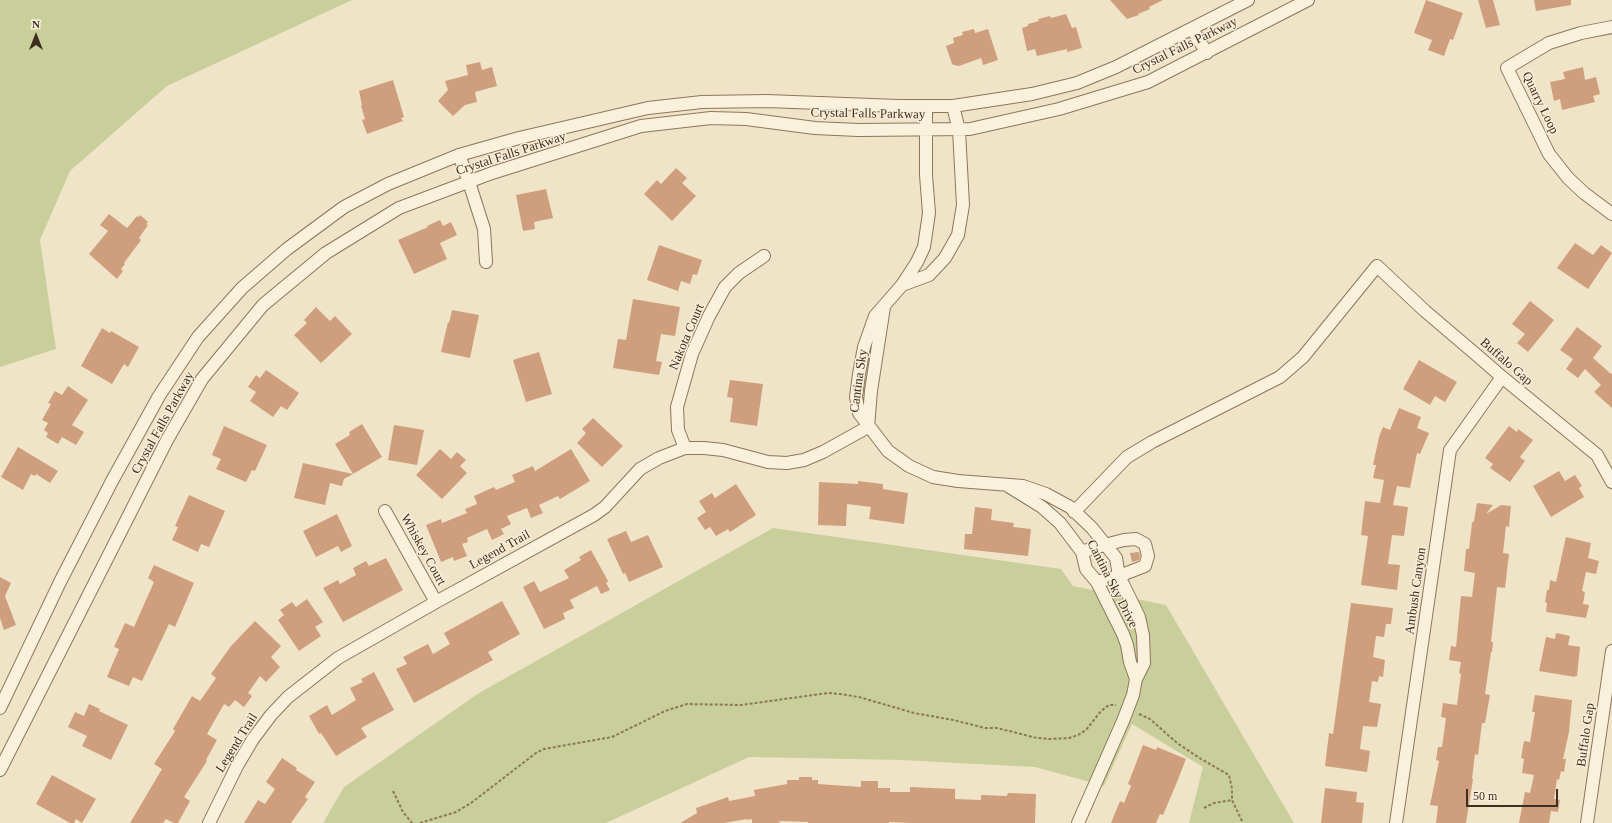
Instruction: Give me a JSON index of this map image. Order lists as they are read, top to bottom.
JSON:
{
  "streets": {
    "street": [
      "Crystal Falls Parkway",
      "Quarry Loop",
      "Nakota Court",
      "Buffalo Gap",
      "Cantina Sky",
      "Whiskey Court",
      "Legend Trail",
      "Cantina Sky Drive",
      "Ambush Canyon"
    ]
  },
  "crossings": [
    ["Crystal Falls Parkway", "Cantina Sky"],
    ["Nakota Court", "Legend Trail"],
    ["Buffalo Gap", "Cantina Sky Drive"],
    ["Buffalo Gap", "Ambush Canyon"],
    ["Cantina Sky", "Legend Trail"],
    ["Cantina Sky", "Cantina Sky Drive"],
    ["Whiskey Court", "Legend Trail"],
    ["Legend Trail", "Cantina Sky Drive"]
  ],
  "scale_bar": "50 m",
  "north": "top"
}
